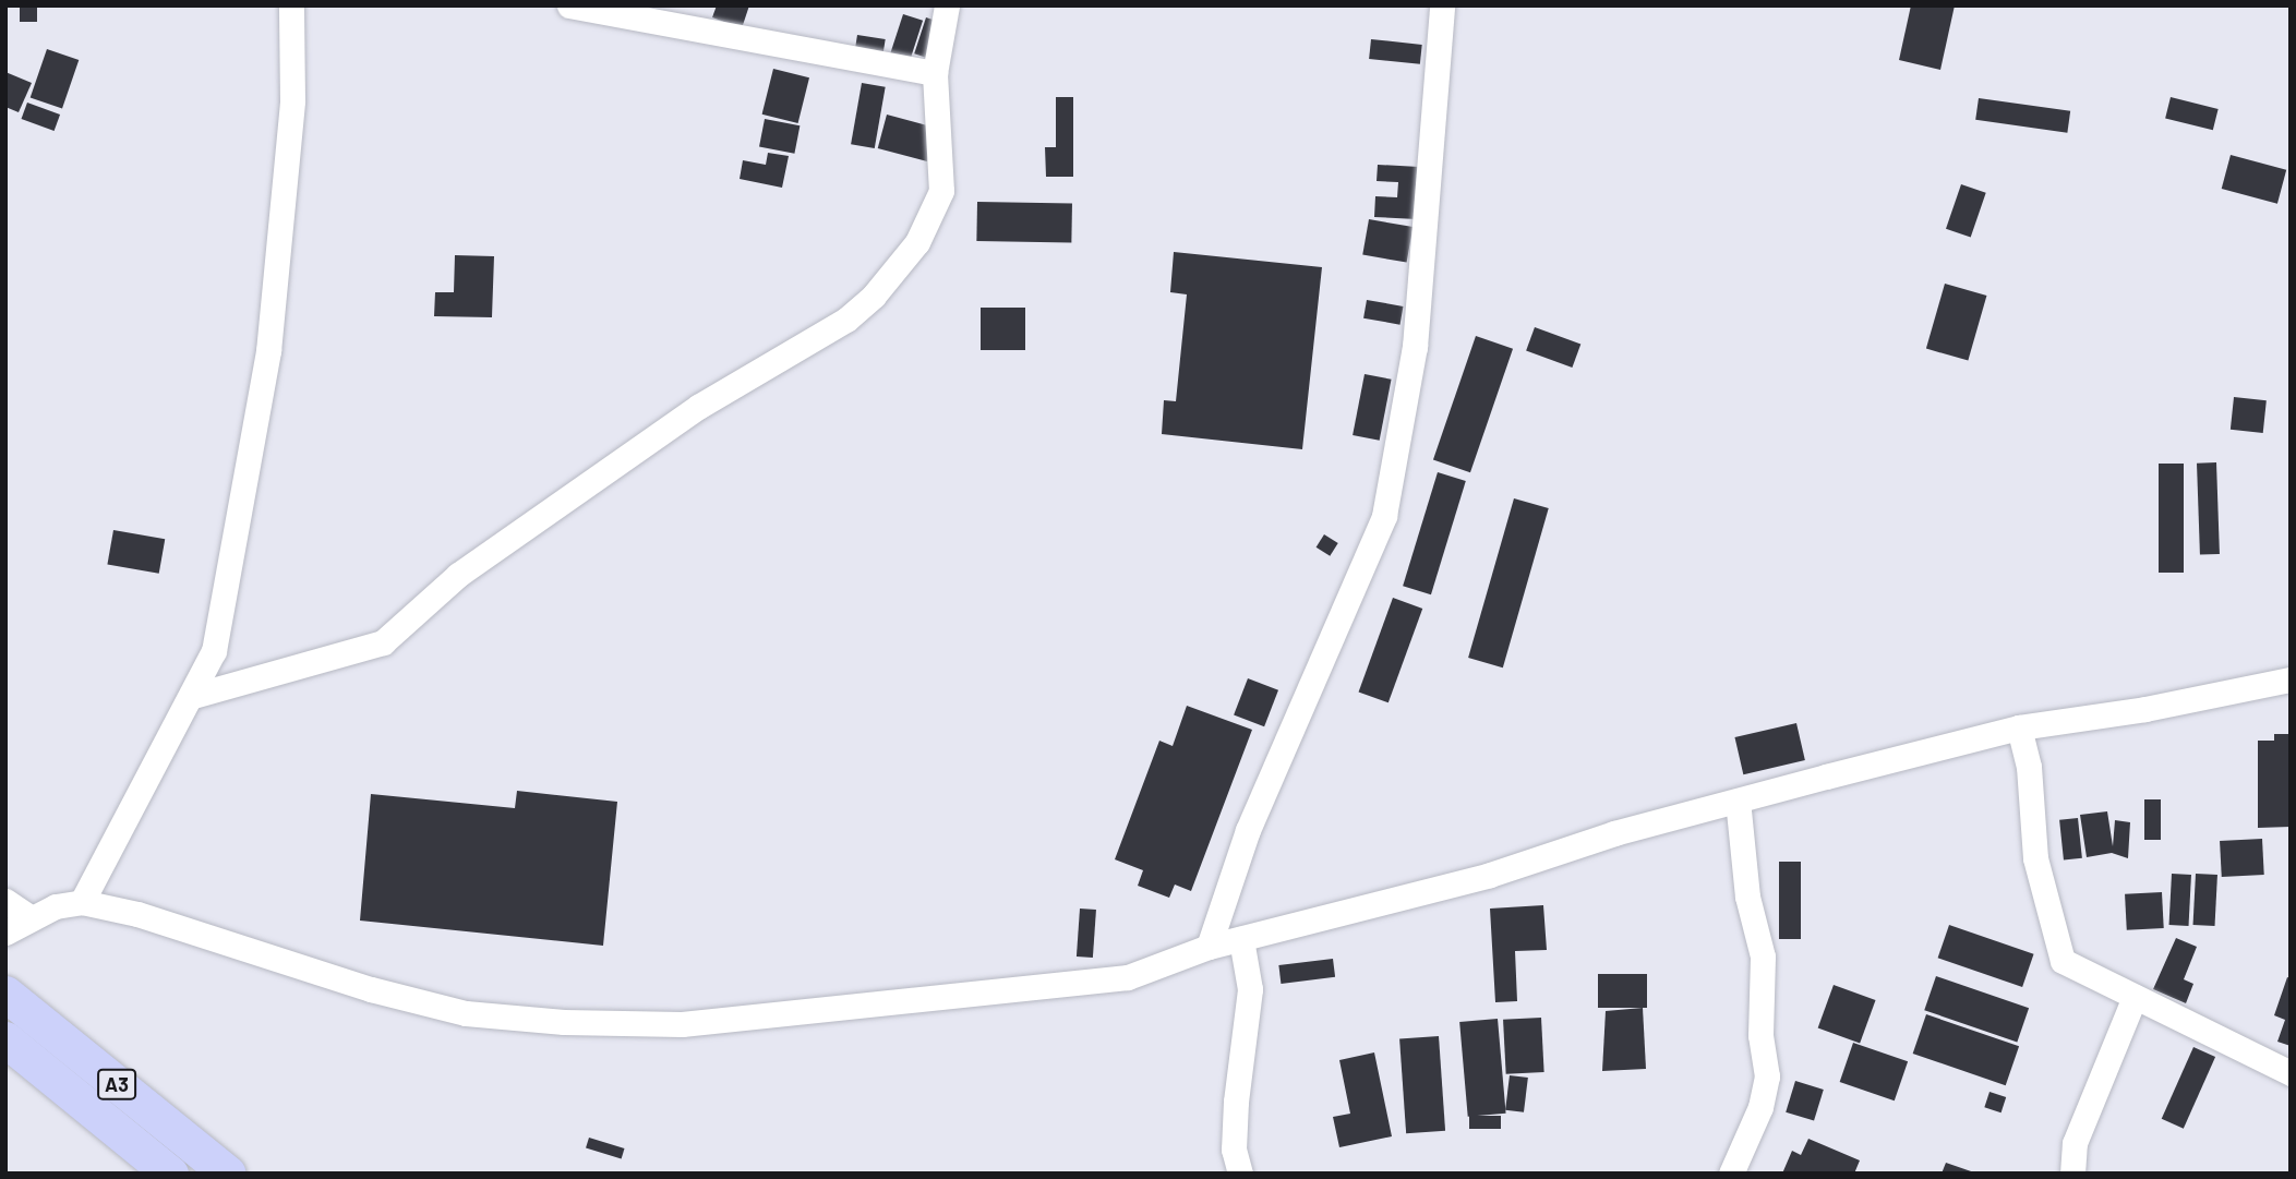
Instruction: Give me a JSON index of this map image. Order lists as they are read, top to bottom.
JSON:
{
  "streets": {
    "highway": ["A3"]
  }
}
